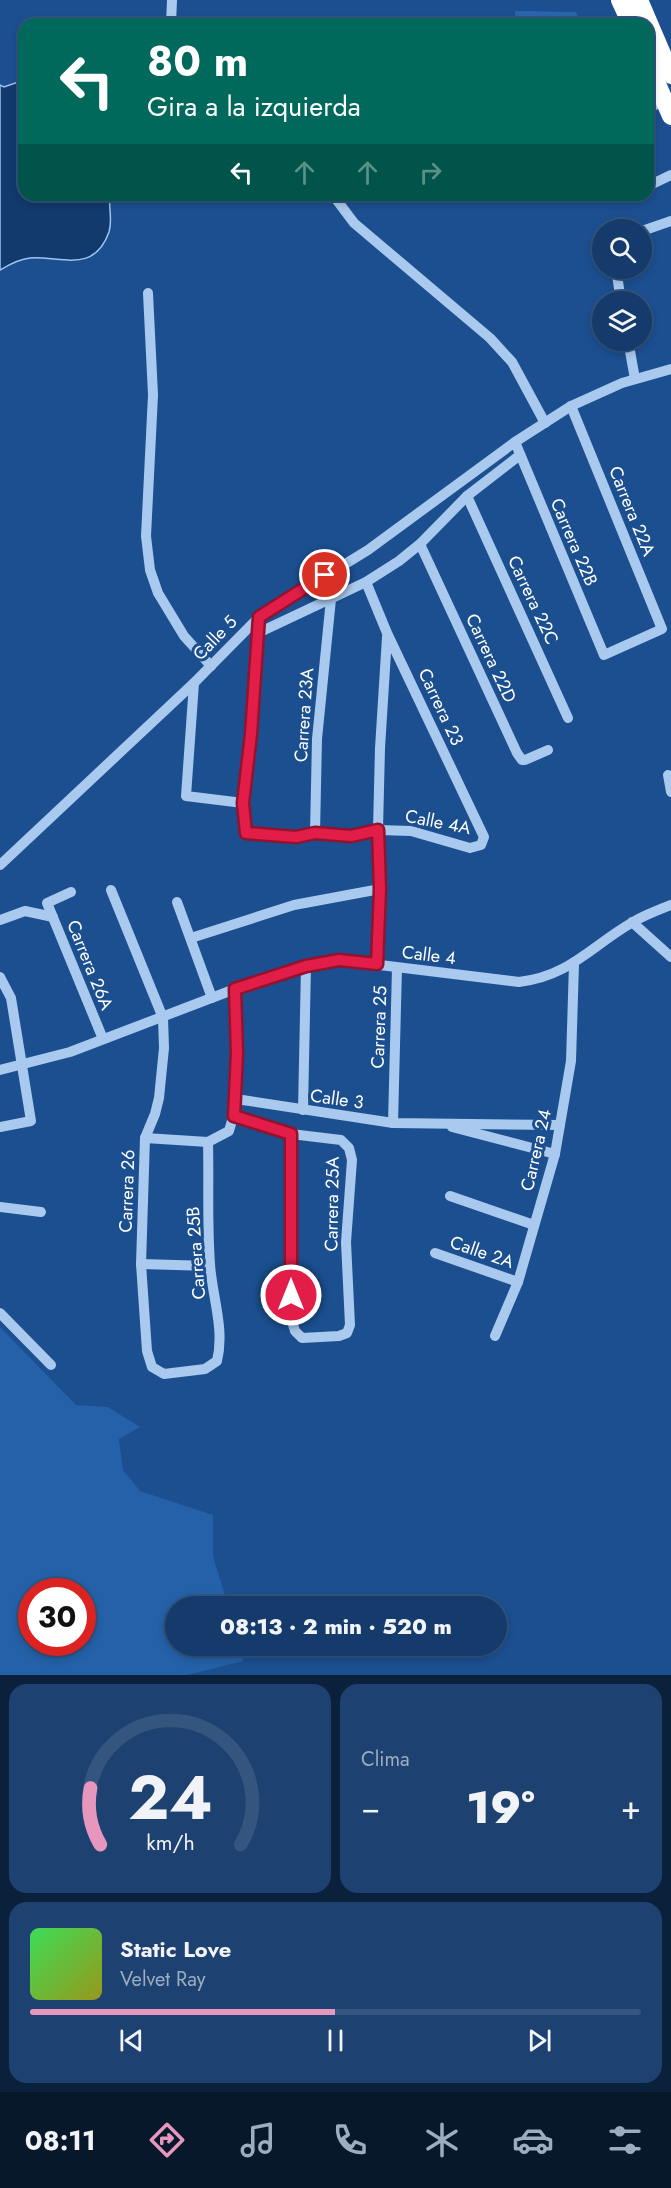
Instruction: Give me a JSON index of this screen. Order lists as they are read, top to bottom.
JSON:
{
  "streets": {
    "street": [
      "Carrera 22A",
      "Carrera 22B",
      "Carrera 22C",
      "Calle 5",
      "Carrera 22D",
      "Carrera 23",
      "Carrera 23A",
      "Calle 4A",
      "Calle 4",
      "Carrera 26A",
      "Carrera 25",
      "Calle 3",
      "Carrera 24",
      "Carrera 26",
      "Carrera 25A",
      "Calle 2A",
      "Carrera 25B"
    ]
  },
  "crossings": [
    ["Carrera 22A", "Carrera 22B"],
    ["Carrera 22A", "Calle 5"],
    ["Carrera 22B", "Calle 5"],
    ["Carrera 23", "Calle 4A"],
    ["Carrera 23A", "Calle 4A"],
    ["Calle 4", "Carrera 26A"],
    ["Calle 4", "Carrera 25"],
    ["Calle 4", "Carrera 24"],
    ["Calle 4", "Carrera 26"],
    ["Carrera 25", "Calle 3"],
    ["Calle 3", "Carrera 24"],
    ["Carrera 24", "Calle 2A"],
    ["Carrera 26", "Carrera 25B"]
  ],
  "page": {
    "turn": ["80 m", "Gira a la izquierda"],
    "limit": "30",
    "trip": "08:13 · 2 min · 520 m",
    "tile": "Clima",
    "heat": ["−", "19°", "+"],
    "song": ["Static Love", "Velvet Ray"],
    "tabs": "08:11",
    "gauge": ["24", "km/h"]
  }
}
